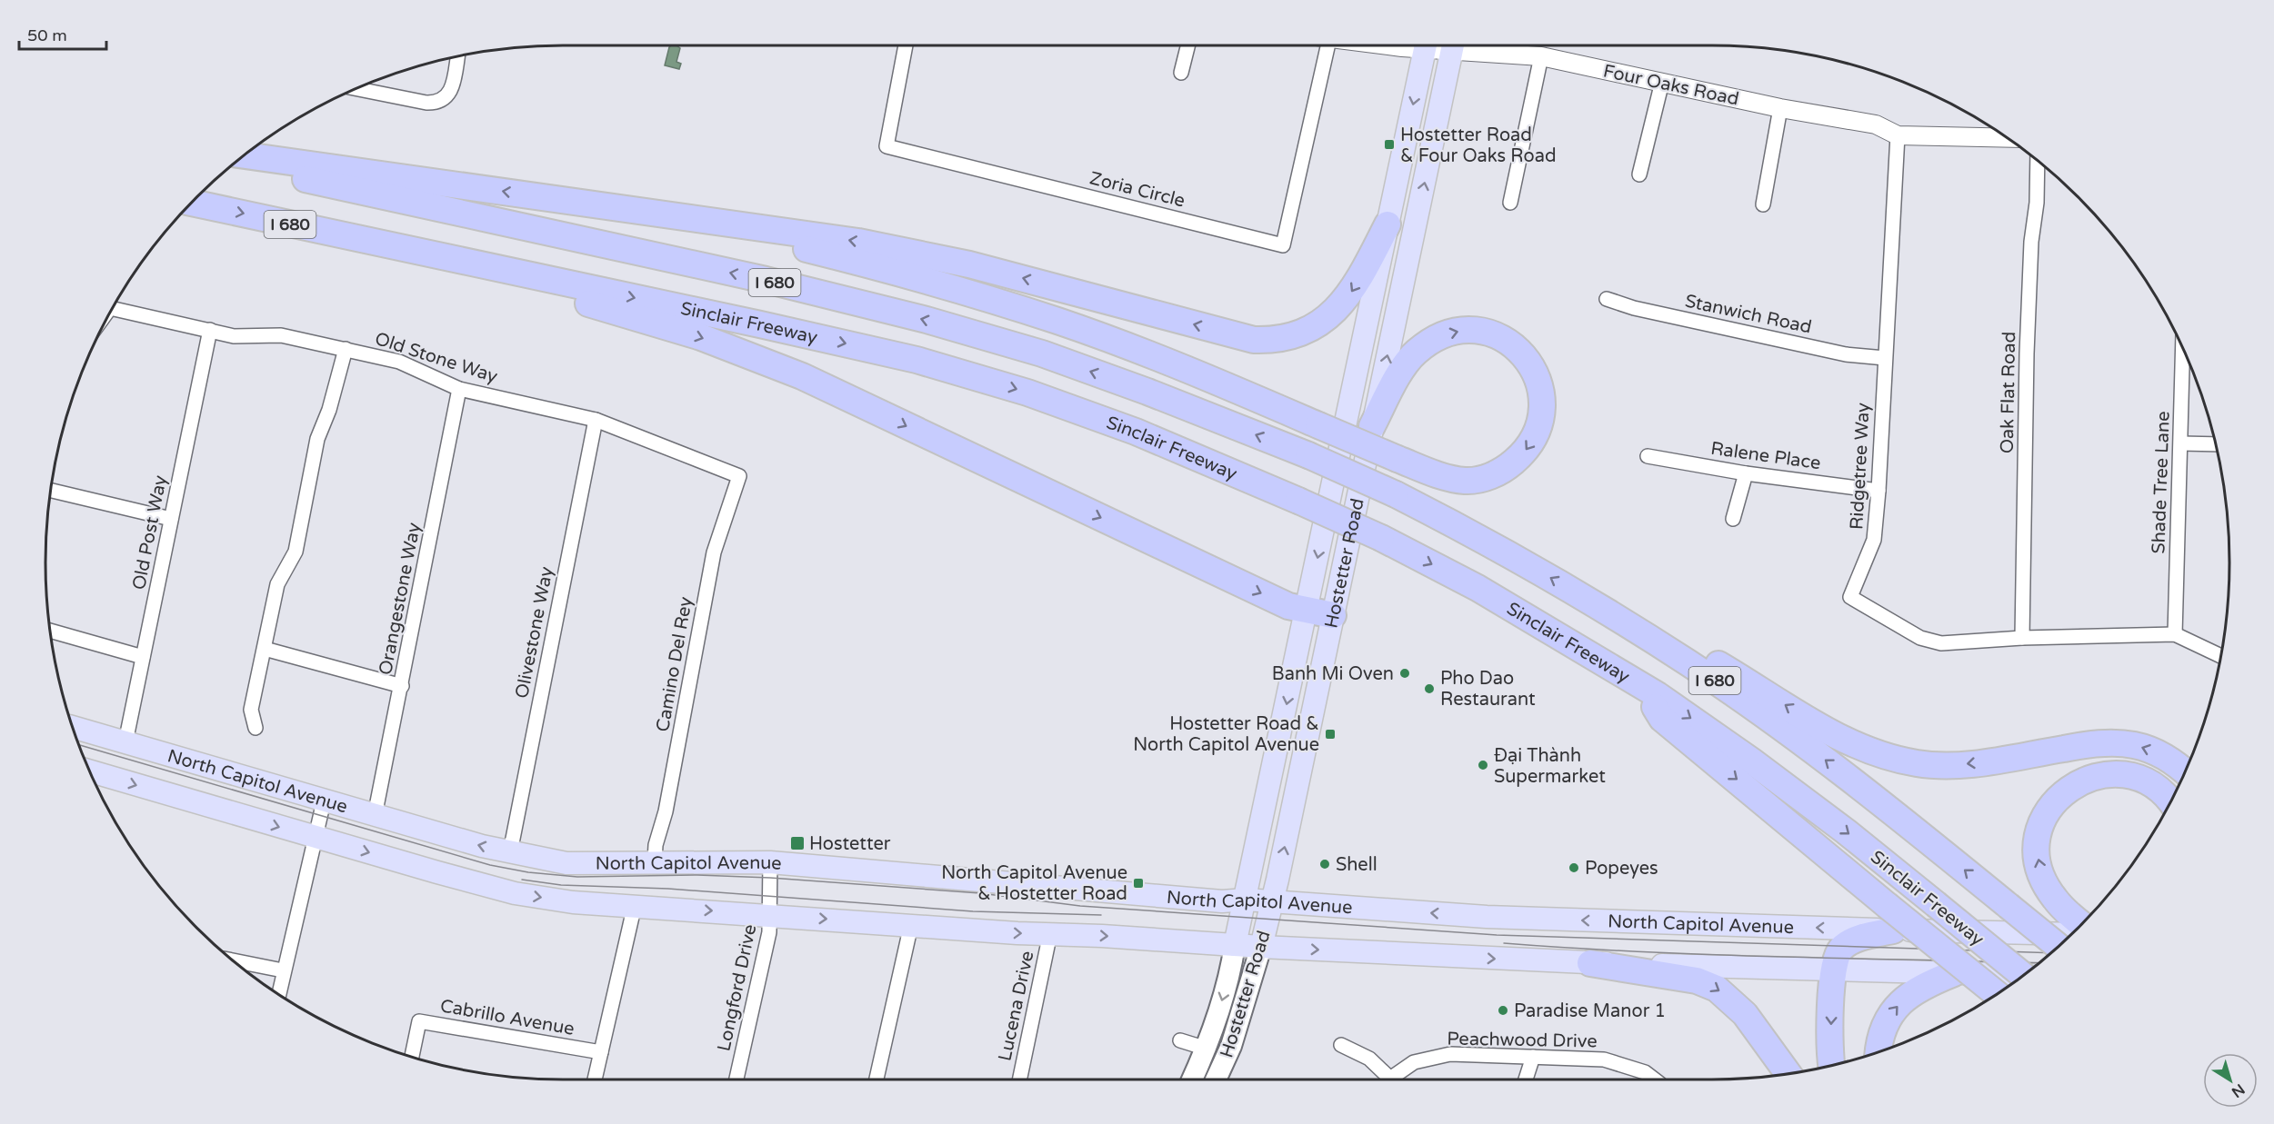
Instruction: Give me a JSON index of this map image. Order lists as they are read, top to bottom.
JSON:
{
  "streets": {
    "highway": ["I 680", "Sinclair Freeway"],
    "main road": ["Hostetter Road", "North Capitol Avenue"],
    "street": [
      "Four Oaks Road",
      "Zoria Circle",
      "Stanwich Road",
      "Old Stone Way",
      "Oak Flat Road",
      "Ralene Place",
      "Ridgetree Way",
      "Shade Tree Lane",
      "Old Post Way",
      "Orangestone Way",
      "Olivestone Way",
      "Camino Del Rey",
      "Longford Drive",
      "Lucena Drive",
      "Cabrillo Avenue",
      "Peachwood Drive"
    ]
  },
  "crossings": [
    ["Four Oaks Road", "Ridgetree Way"],
    ["Stanwich Road", "Ridgetree Way"],
    ["Old Stone Way", "Old Post Way"],
    ["Old Stone Way", "Orangestone Way"],
    ["Old Stone Way", "Olivestone Way"],
    ["Old Stone Way", "Camino Del Rey"],
    ["Oak Flat Road", "Ridgetree Way"],
    ["Ralene Place", "Ridgetree Way"],
    ["Ridgetree Way", "Shade Tree Lane"],
    ["Old Post Way", "North Capitol Avenue"],
    ["Hostetter Road", "North Capitol Avenue"],
    ["Orangestone Way", "North Capitol Avenue"],
    ["Olivestone Way", "North Capitol Avenue"],
    ["Camino Del Rey", "North Capitol Avenue"],
    ["North Capitol Avenue", "Longford Drive"],
    ["North Capitol Avenue", "Lucena Drive"]
  ],
  "places": {
    "transit": [
      "Hostetter Road & Four Oaks Road",
      "Hostetter Road & North Capitol Avenue",
      "Hostetter",
      "North Capitol Avenue & Hostetter Road"
    ],
    "other": [
      "Banh Mi Oven",
      "Pho Dao Restaurant",
      "Đại Thành Supermarket",
      "Shell",
      "Popeyes",
      "Paradise Manor 1"
    ]
  },
  "scale_bar": "50 m",
  "north": "bottom right"
}
